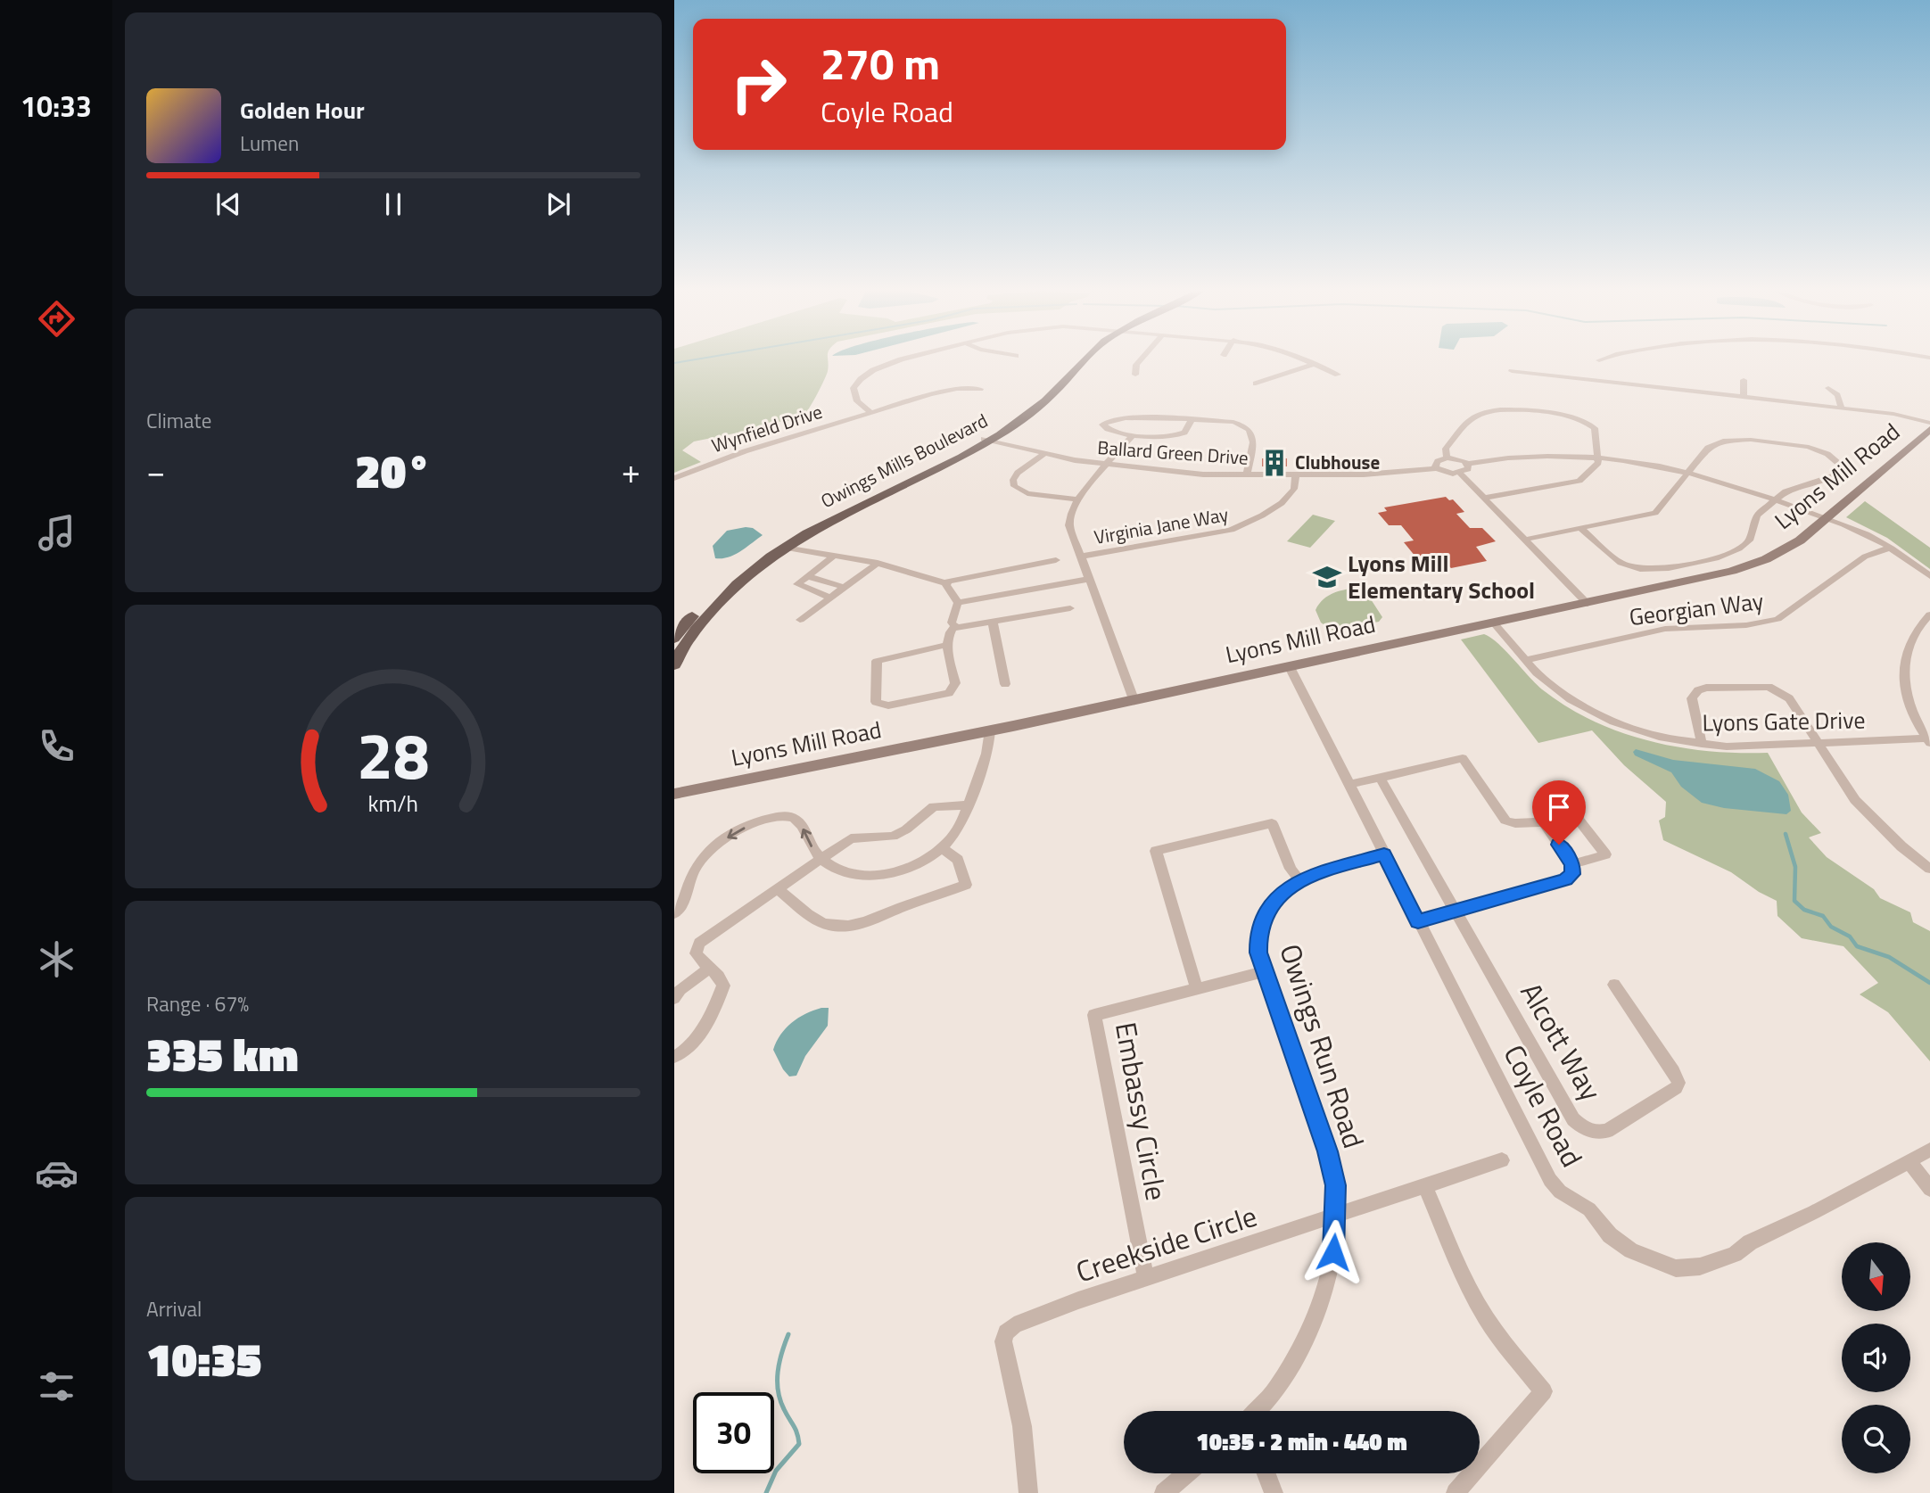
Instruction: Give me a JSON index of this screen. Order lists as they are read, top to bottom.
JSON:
{
  "streets": {
    "main road": ["Owings Mills Boulevard", "Lyons Mill Road"],
    "street": [
      "Wynfield Drive",
      "Ballard Green Drive",
      "Virginia Jane Way",
      "Georgian Way",
      "Lyons Gate Drive",
      "Alcott Way",
      "Owings Run Road",
      "Coyle Road",
      "Embassy Circle",
      "Creekside Circle"
    ]
  },
  "crossings": [
    ["Ballard Green Drive", "Owings Mills Boulevard"],
    ["Ballard Green Drive", "Virginia Jane Way"],
    ["Lyons Mill Road", "Lyons Gate Drive"],
    ["Lyons Mill Road", "Coyle Road"],
    ["Georgian Way", "Lyons Gate Drive"],
    ["Owings Run Road", "Coyle Road"],
    ["Owings Run Road", "Embassy Circle"],
    ["Owings Run Road", "Creekside Circle"],
    ["Embassy Circle", "Creekside Circle"]
  ],
  "places": {
    "building": ["Clubhouse"],
    "school or university": ["Lyons Mill Elementary School"]
  },
  "north": "bottom",
  "page": {
    "tabs": "10:33",
    "turn": ["270 m", "Coyle Road"],
    "song": ["Golden Hour", "Lumen"],
    "tile": [
      "Climate",
      ["Range · 67%", "335 km"],
      ["Arrival", "10:35"]
    ],
    "heat": ["−", "20°", "+"],
    "limit": "30",
    "trip": "10:35 · 2 min · 440 m",
    "gauge": ["28", "km/h"]
  }
}
